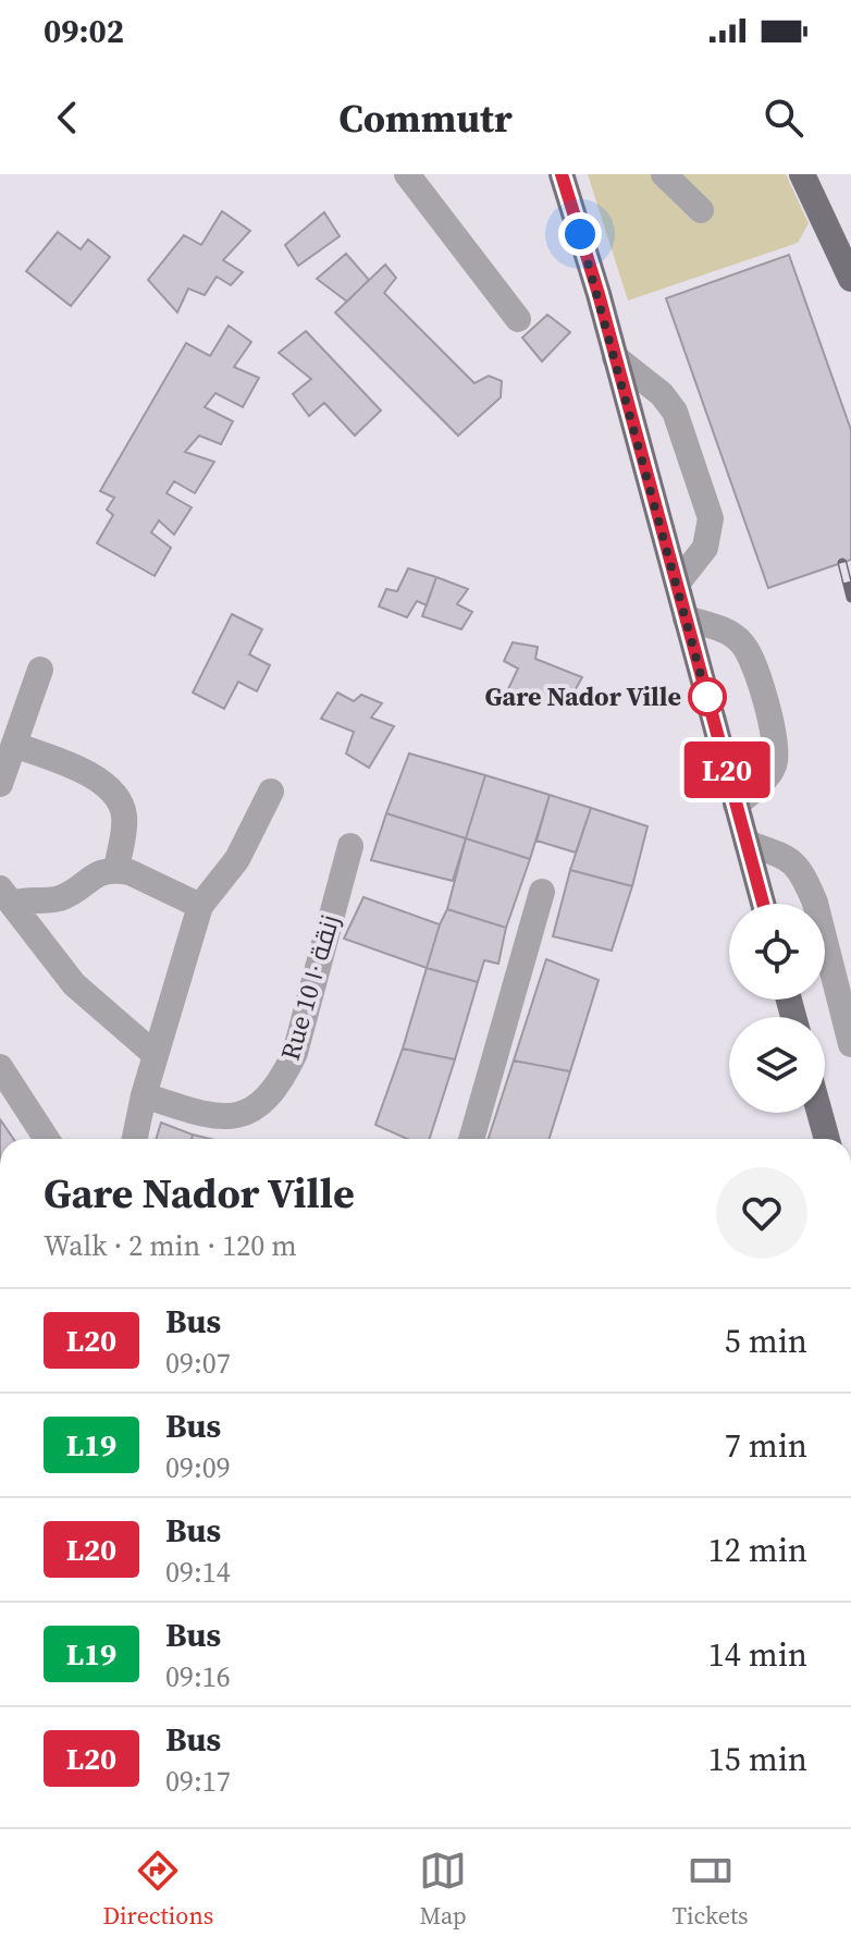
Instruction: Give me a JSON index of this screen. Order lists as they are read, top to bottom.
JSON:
{
  "streets": {
    "street": ["Rue 10 زنقة ١٠"]
  },
  "places": ["Gare Nador Ville"],
  "lines": ["bus line L20"],
  "page": {
    "status": "09:02",
    "header": "Commutr",
    "on_map": "L20",
    "heading": ["Gare Nador Ville", "Walk · 2 min · 120 m"],
    "list": [
      {
        "mark": "L20",
        "name": "Bus",
        "note": "09:07",
        "value": "5 min"
      },
      {
        "mark": "L19",
        "name": "Bus",
        "note": "09:09",
        "value": "7 min"
      },
      {
        "mark": "L20",
        "name": "Bus",
        "note": "09:14",
        "value": "12 min"
      },
      {
        "mark": "L19",
        "name": "Bus",
        "note": "09:16",
        "value": "14 min"
      },
      {
        "mark": "L20",
        "name": "Bus",
        "note": "09:17",
        "value": "15 min"
      }
    ],
    "tabs": ["Directions", "Map", "Tickets"]
  }
}
